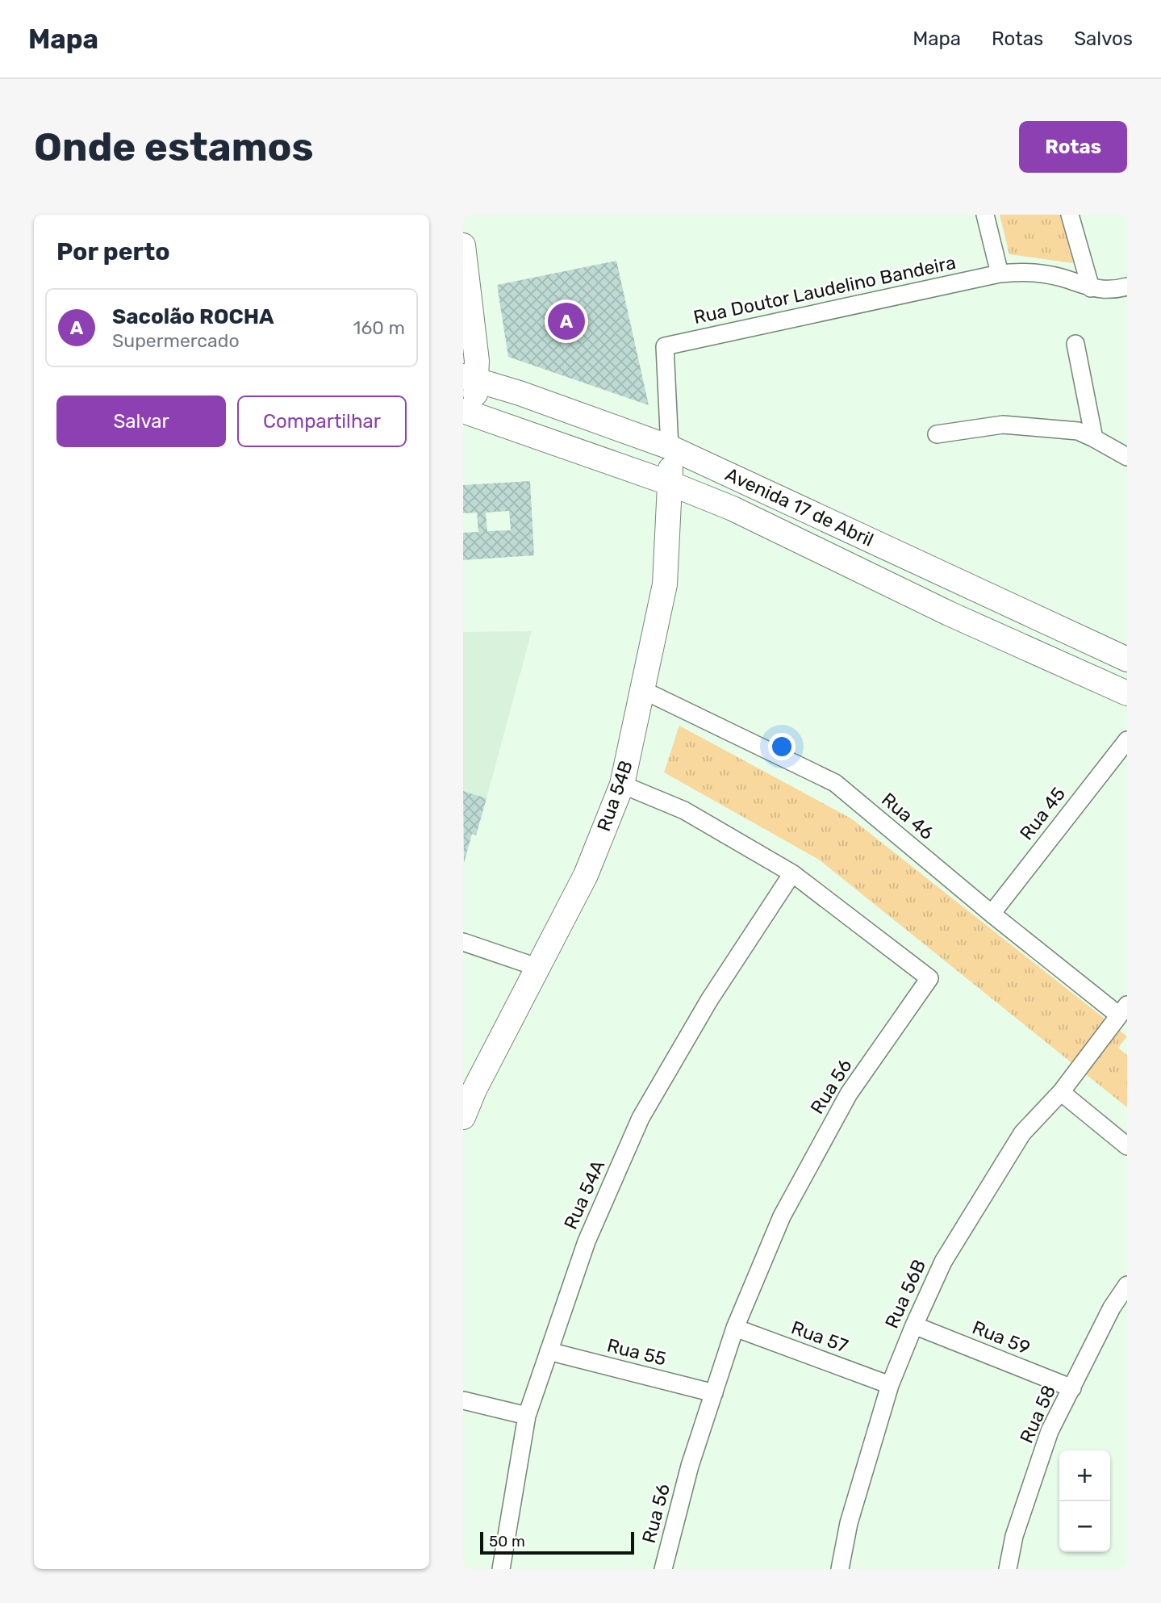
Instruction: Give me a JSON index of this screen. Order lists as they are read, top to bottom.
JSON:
{
  "streets": {
    "main road": ["Avenida 17 de Abril", "Rua 54B"],
    "street": [
      "Rua Doutor Laudelino Bandeira",
      "Rua 45",
      "Rua 46",
      "Rua 56",
      "Rua 54A",
      "Rua 56B",
      "Rua 57",
      "Rua 59",
      "Rua 55",
      "Rua 58"
    ]
  },
  "crossings": [
    ["Rua Doutor Laudelino Bandeira", "Avenida 17 de Abril"],
    ["Rua Doutor Laudelino Bandeira", "Rua 54B"],
    ["Avenida 17 de Abril", "Rua 54B"],
    ["Rua 54B", "Rua 46"],
    ["Rua 54B", "Rua 56"],
    ["Rua 45", "Rua 46"],
    ["Rua 46", "Rua 56B"],
    ["Rua 56", "Rua 54A"],
    ["Rua 56", "Rua 57"],
    ["Rua 56", "Rua 55"],
    ["Rua 54A", "Rua 55"],
    ["Rua 56B", "Rua 57"],
    ["Rua 56B", "Rua 59"],
    ["Rua 59", "Rua 58"]
  ],
  "scale_bar": "50 m",
  "page": {
    "header": "Mapa",
    "nav": ["Mapa", "Rotas", "Salvos"],
    "buttons": [
      "Rotas",
      ["Salvar", "Compartilhar"]
    ],
    "title": "Onde estamos",
    "heading": "Por perto",
    "list": [
      {
        "mark": "A",
        "name": "Sacolão ROCHA",
        "note": "Supermercado",
        "value": "160 m"
      }
    ],
    "pins": "A",
    "map_buttons": ["+", "−"],
    "scale": "50 m"
  }
}
